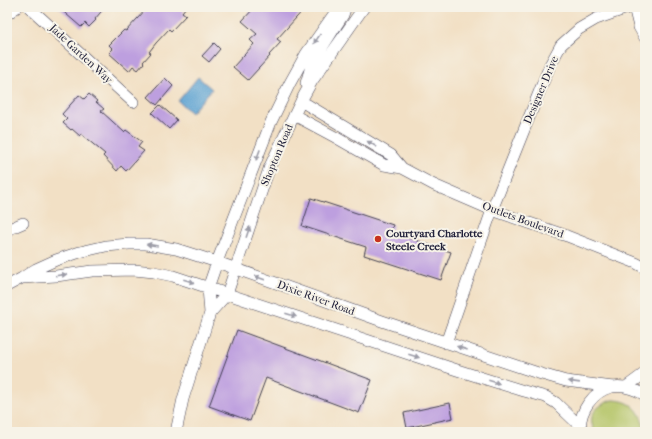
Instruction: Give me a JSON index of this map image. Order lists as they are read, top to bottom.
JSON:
{
  "streets": {
    "street": [
      "Jade Garden Way",
      "Designer Drive",
      "Shopton Road",
      "Outlets Boulevard",
      "Dixie River Road"
    ]
  },
  "crossings": [
    ["Designer Drive", "Outlets Boulevard"],
    ["Designer Drive", "Dixie River Road"],
    ["Shopton Road", "Outlets Boulevard"],
    ["Shopton Road", "Dixie River Road"]
  ],
  "places": ["Courtyard Charlotte Steele Creek"]
}
